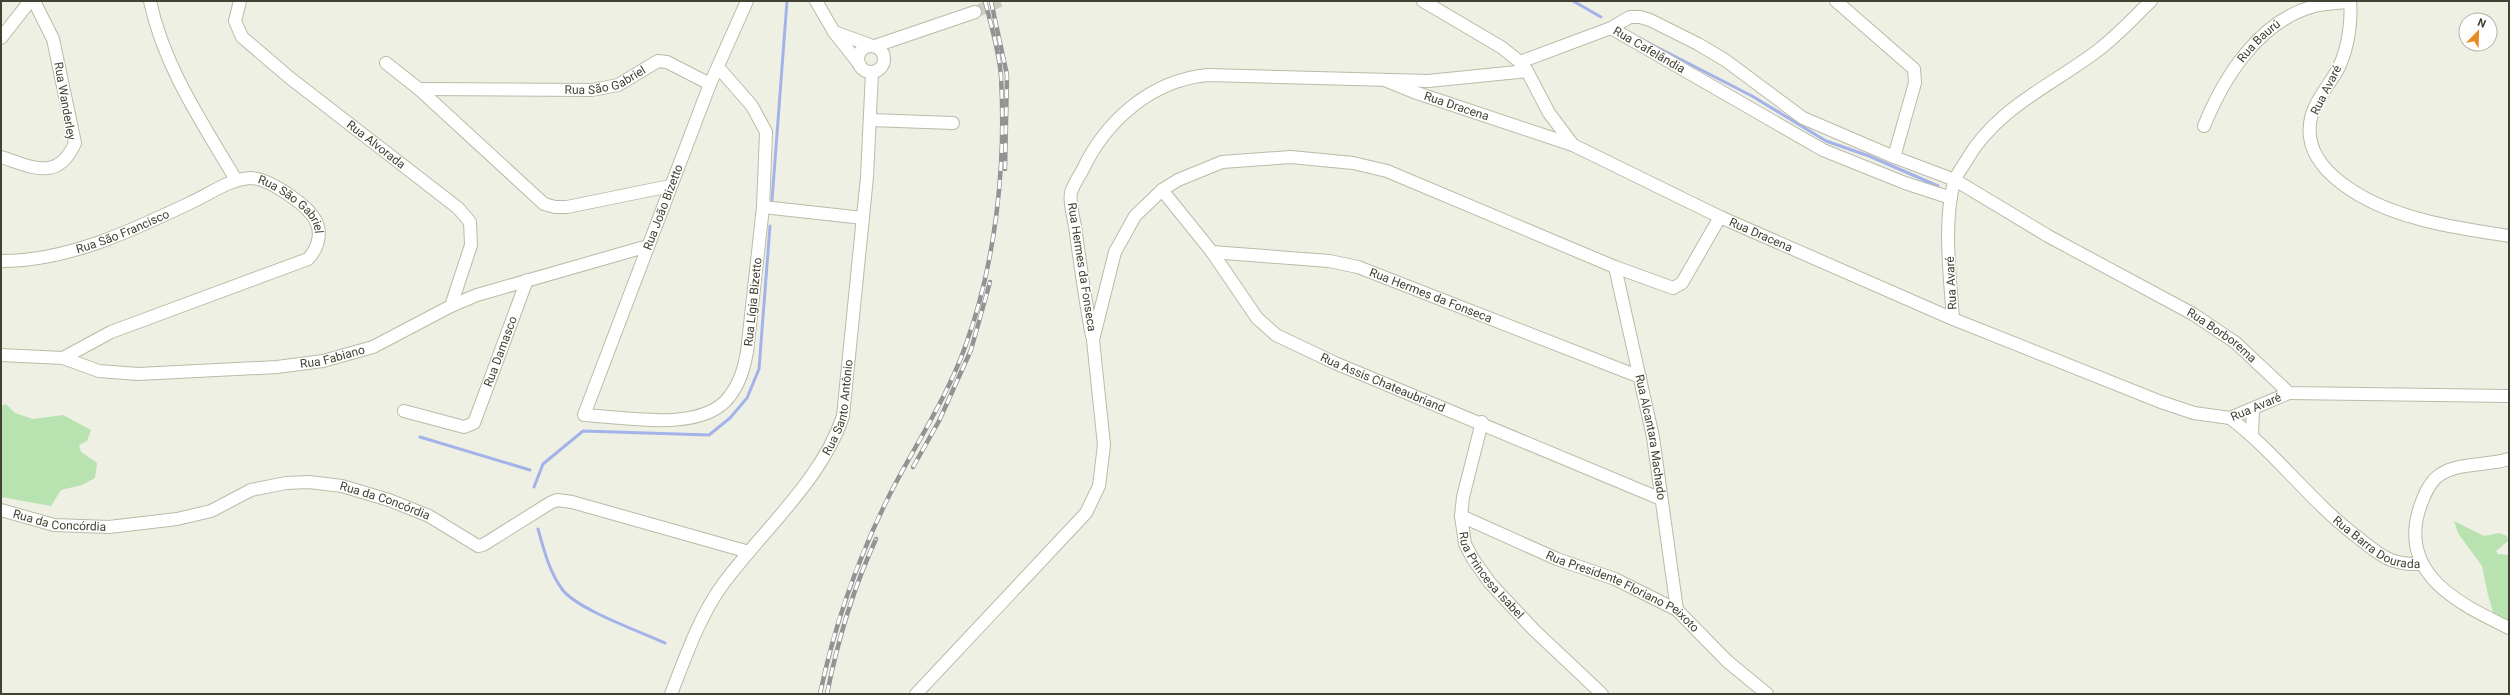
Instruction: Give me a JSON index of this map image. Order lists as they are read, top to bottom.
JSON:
{
  "streets": {
    "street": [
      "Rua Baurú",
      "Rua Cafelândia",
      "Rua São Gabriel",
      "Rua Avaré",
      "Rua Wanderley",
      "Rua Dracena",
      "Rua Alvorada",
      "Rua João Bizetto",
      "Rua São Francisco",
      "Rua Hermes da Fonseca",
      "Rua Lígia Bizetto",
      "Rua Borborema",
      "Rua Damasco",
      "Rua Fabiano",
      "Rua Assis Chateaubriand",
      "Rua Santo Antônio",
      "Rua Alcantara Machado",
      "Rua da Concórdia",
      "Rua Barra Dourada",
      "Rua Princesa Isabel",
      "Rua Presidente Floriano Peixoto"
    ]
  },
  "crossings": [
    ["Rua Baurú", "Rua Avaré"],
    ["Rua Cafelândia", "Rua Avaré"],
    ["Rua Cafelândia", "Rua Borborema"],
    ["Rua São Gabriel", "Rua João Bizetto"],
    ["Rua São Gabriel", "Rua São Francisco"],
    ["Rua São Gabriel", "Rua Fabiano"],
    ["Rua Avaré", "Rua Dracena"],
    ["Rua Avaré", "Rua Borborema"],
    ["Rua Avaré", "Rua Barra Dourada"],
    ["Rua Dracena", "Rua Hermes da Fonseca"],
    ["Rua Alvorada", "Rua Fabiano"],
    ["Rua João Bizetto", "Rua Lígia Bizetto"],
    ["Rua João Bizetto", "Rua Fabiano"],
    ["Rua Hermes da Fonseca", "Rua Assis Chateaubriand"],
    ["Rua Hermes da Fonseca", "Rua Alcantara Machado"],
    ["Rua Damasco", "Rua Fabiano"],
    ["Rua Assis Chateaubriand", "Rua Alcantara Machado"],
    ["Rua Assis Chateaubriand", "Rua Princesa Isabel"],
    ["Rua Santo Antônio", "Rua da Concórdia"],
    ["Rua Alcantara Machado", "Rua Presidente Floriano Peixoto"],
    ["Rua Princesa Isabel", "Rua Presidente Floriano Peixoto"]
  ],
  "north": "top right"
}
